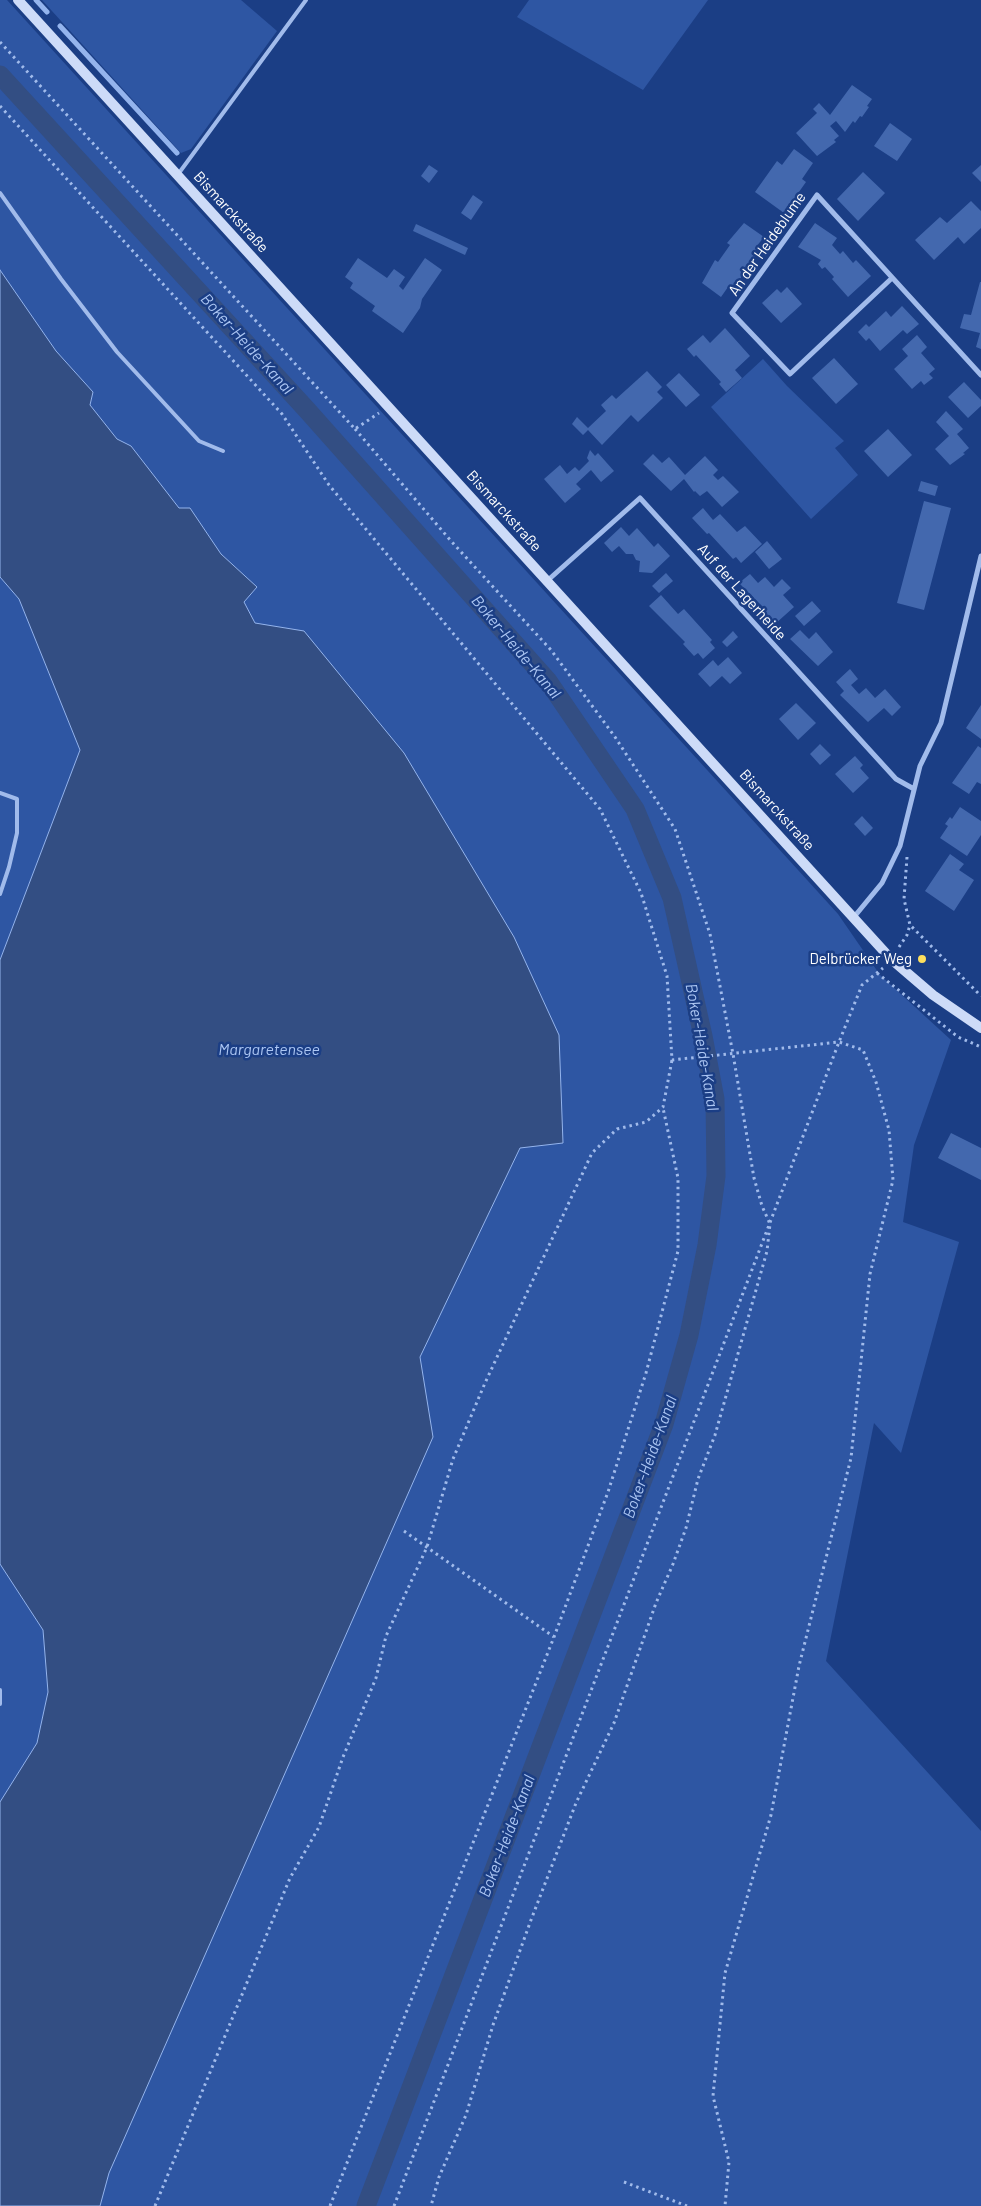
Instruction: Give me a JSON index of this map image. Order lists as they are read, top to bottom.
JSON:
{
  "streets": {
    "main road": ["Bismarckstraße"],
    "street": ["An der Heideblume", "Auf der Lagerheide"]
  },
  "crossings": [
    ["Bismarckstraße", "Auf der Lagerheide"]
  ],
  "water": ["Boker-Heide-Kanal", "Margaretensee"],
  "places": ["Delbrücker Weg"]
}
